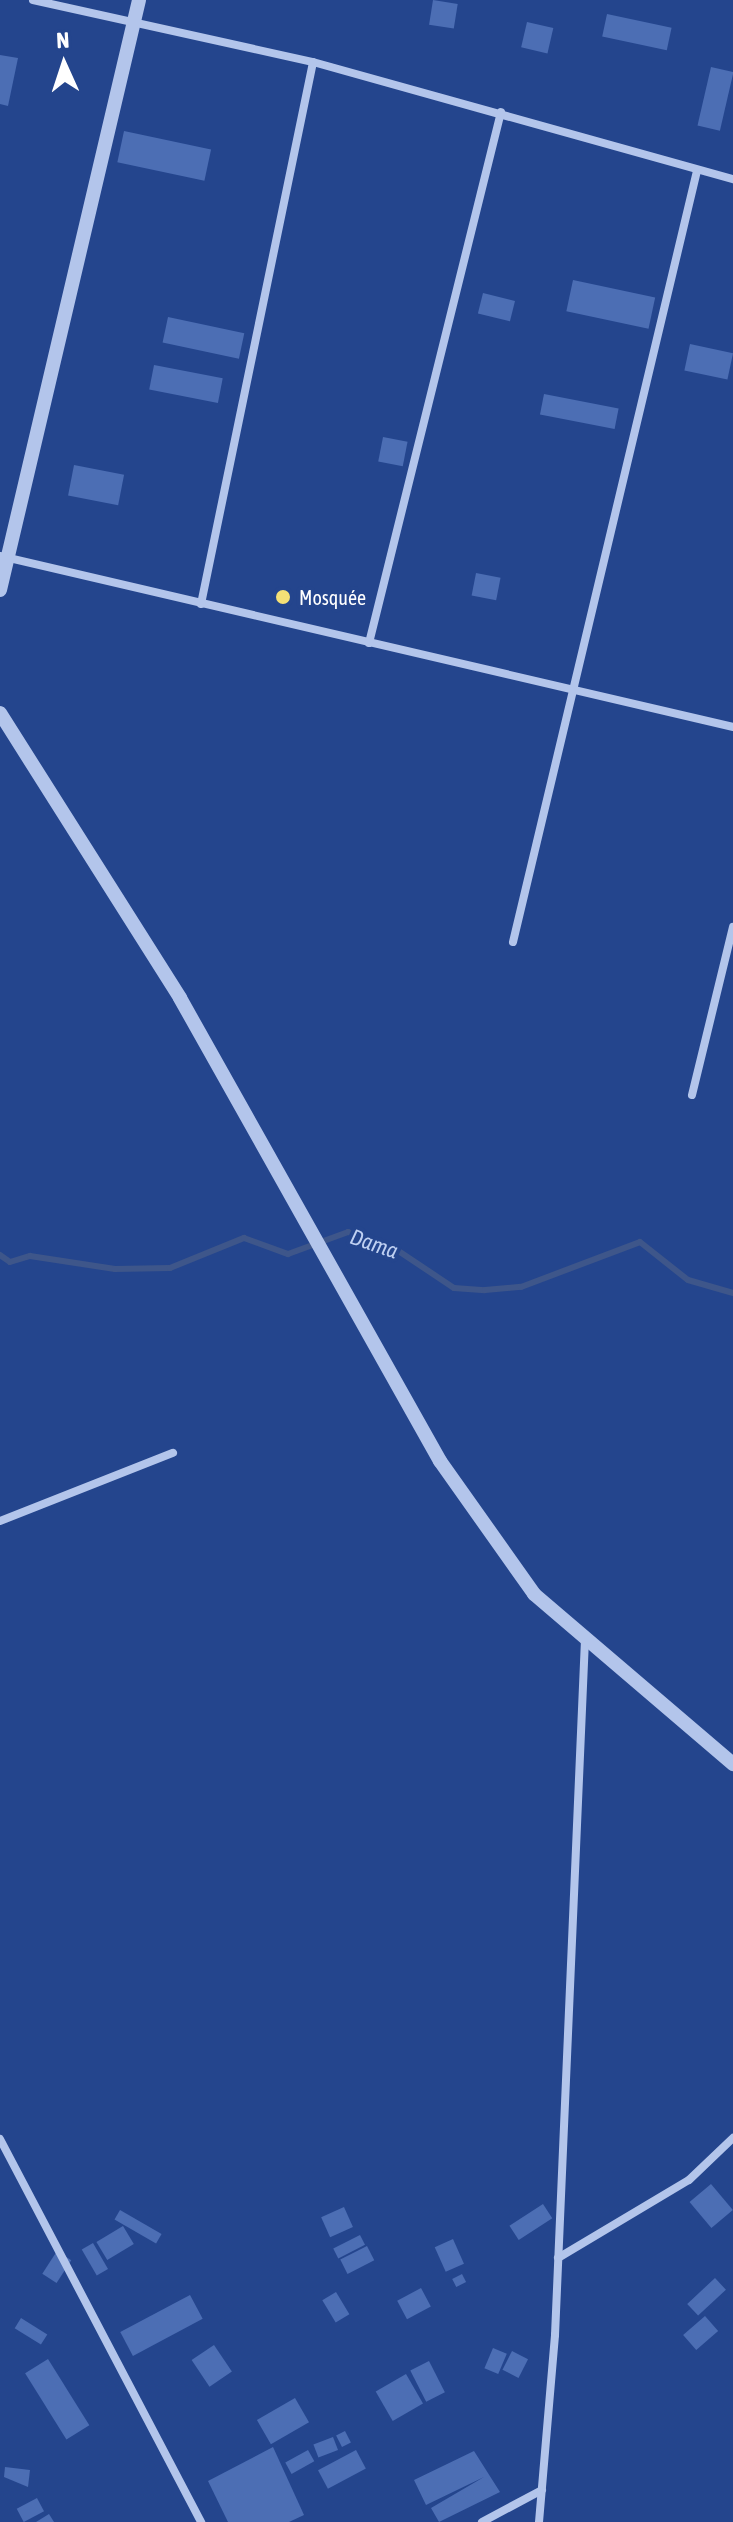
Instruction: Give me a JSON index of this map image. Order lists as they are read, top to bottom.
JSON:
{
  "water": ["Dama"],
  "places": ["Mosquée"],
  "north": "top"
}
